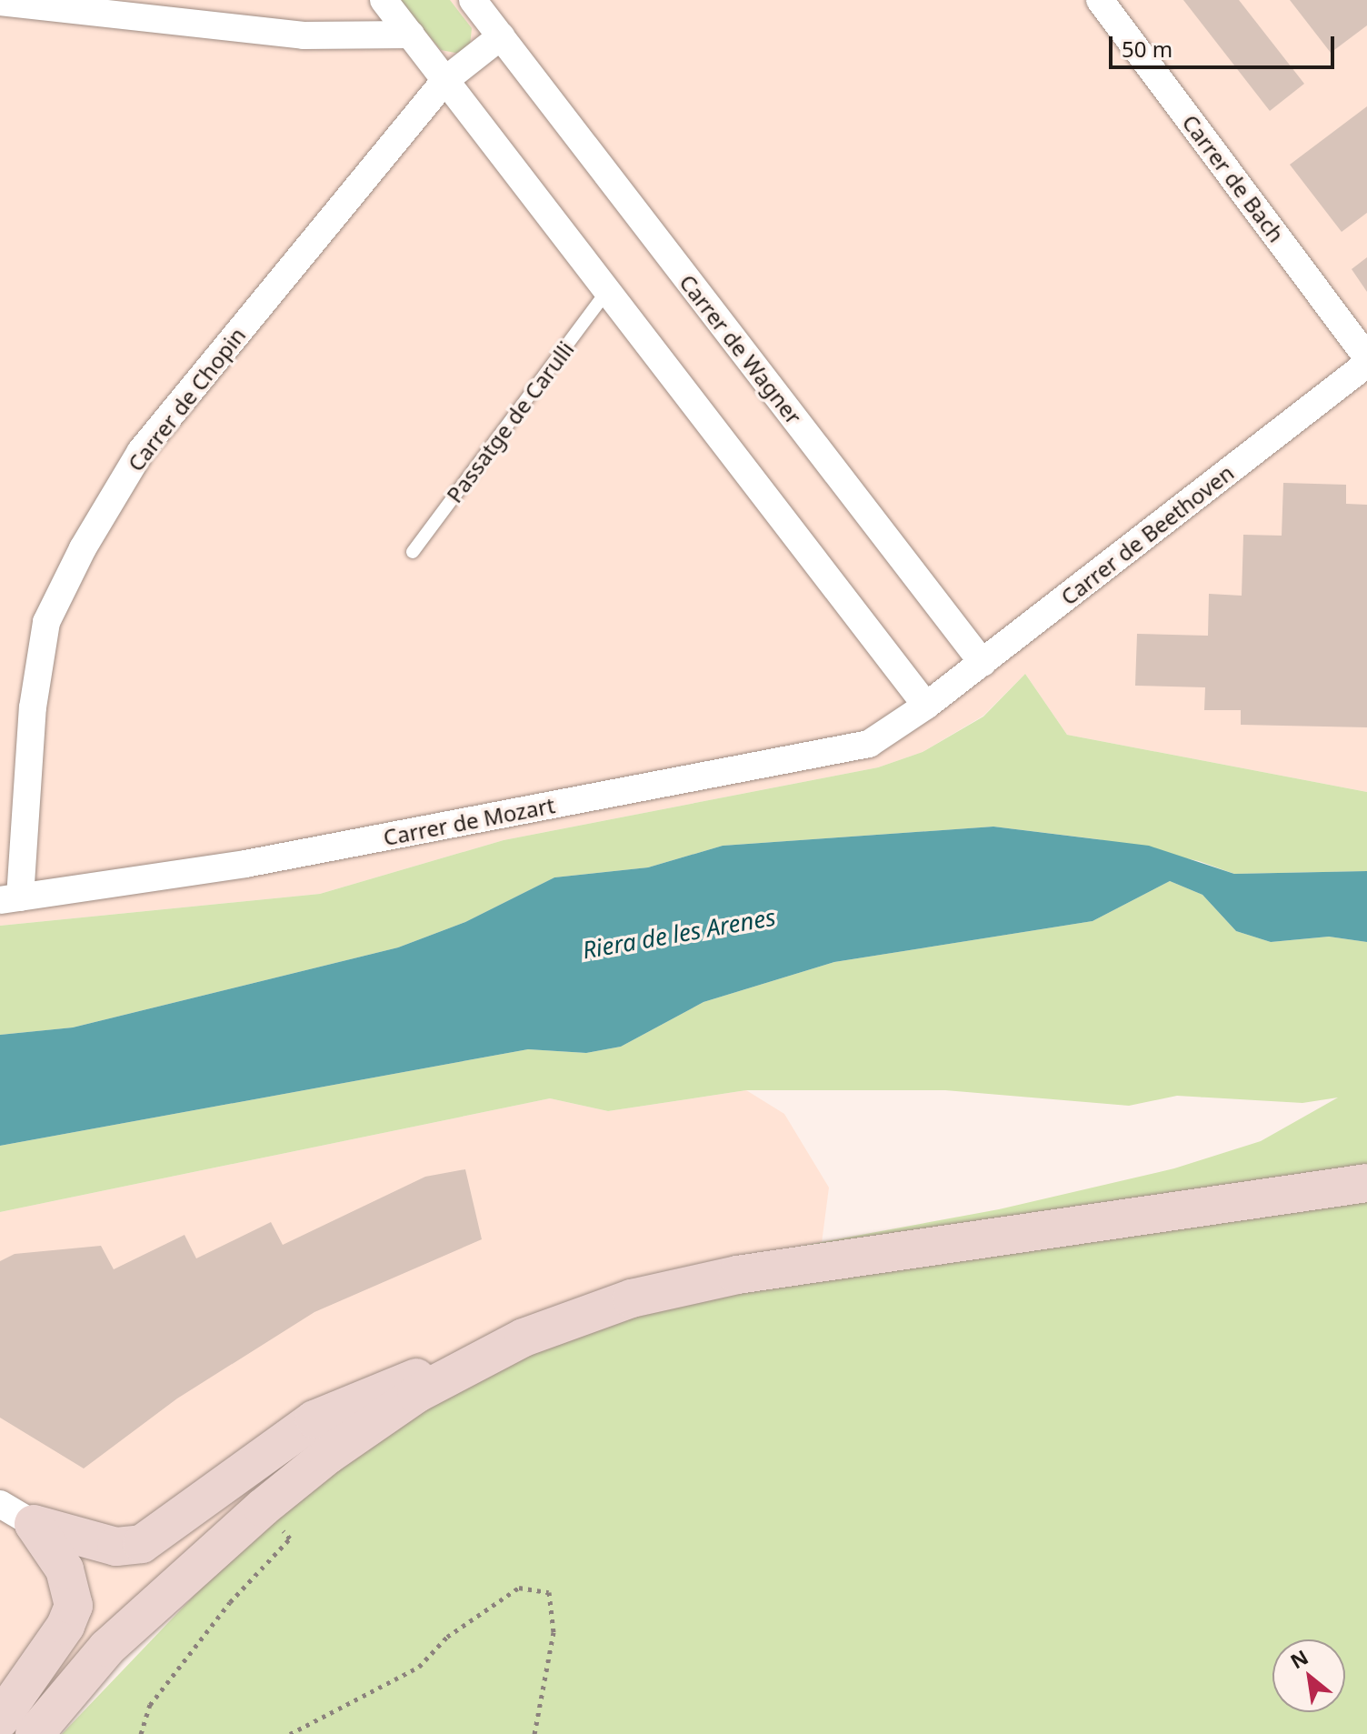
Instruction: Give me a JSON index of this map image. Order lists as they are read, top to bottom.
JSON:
{
  "streets": {
    "street": [
      "Carrer de Bach",
      "Carrer de Wagner",
      "Carrer de Chopin",
      "Carrer de Beethoven",
      "Carrer de Mozart"
    ],
    "lane": ["Passatge de Carulli"]
  },
  "crossings": [
    ["Carrer de Wagner", "Carrer de Beethoven"],
    ["Carrer de Chopin", "Carrer de Mozart"],
    ["Carrer de Beethoven", "Carrer de Mozart"]
  ],
  "water": ["Riera de les Arenes"],
  "scale_bar": "50 m",
  "north": "top left"
}
